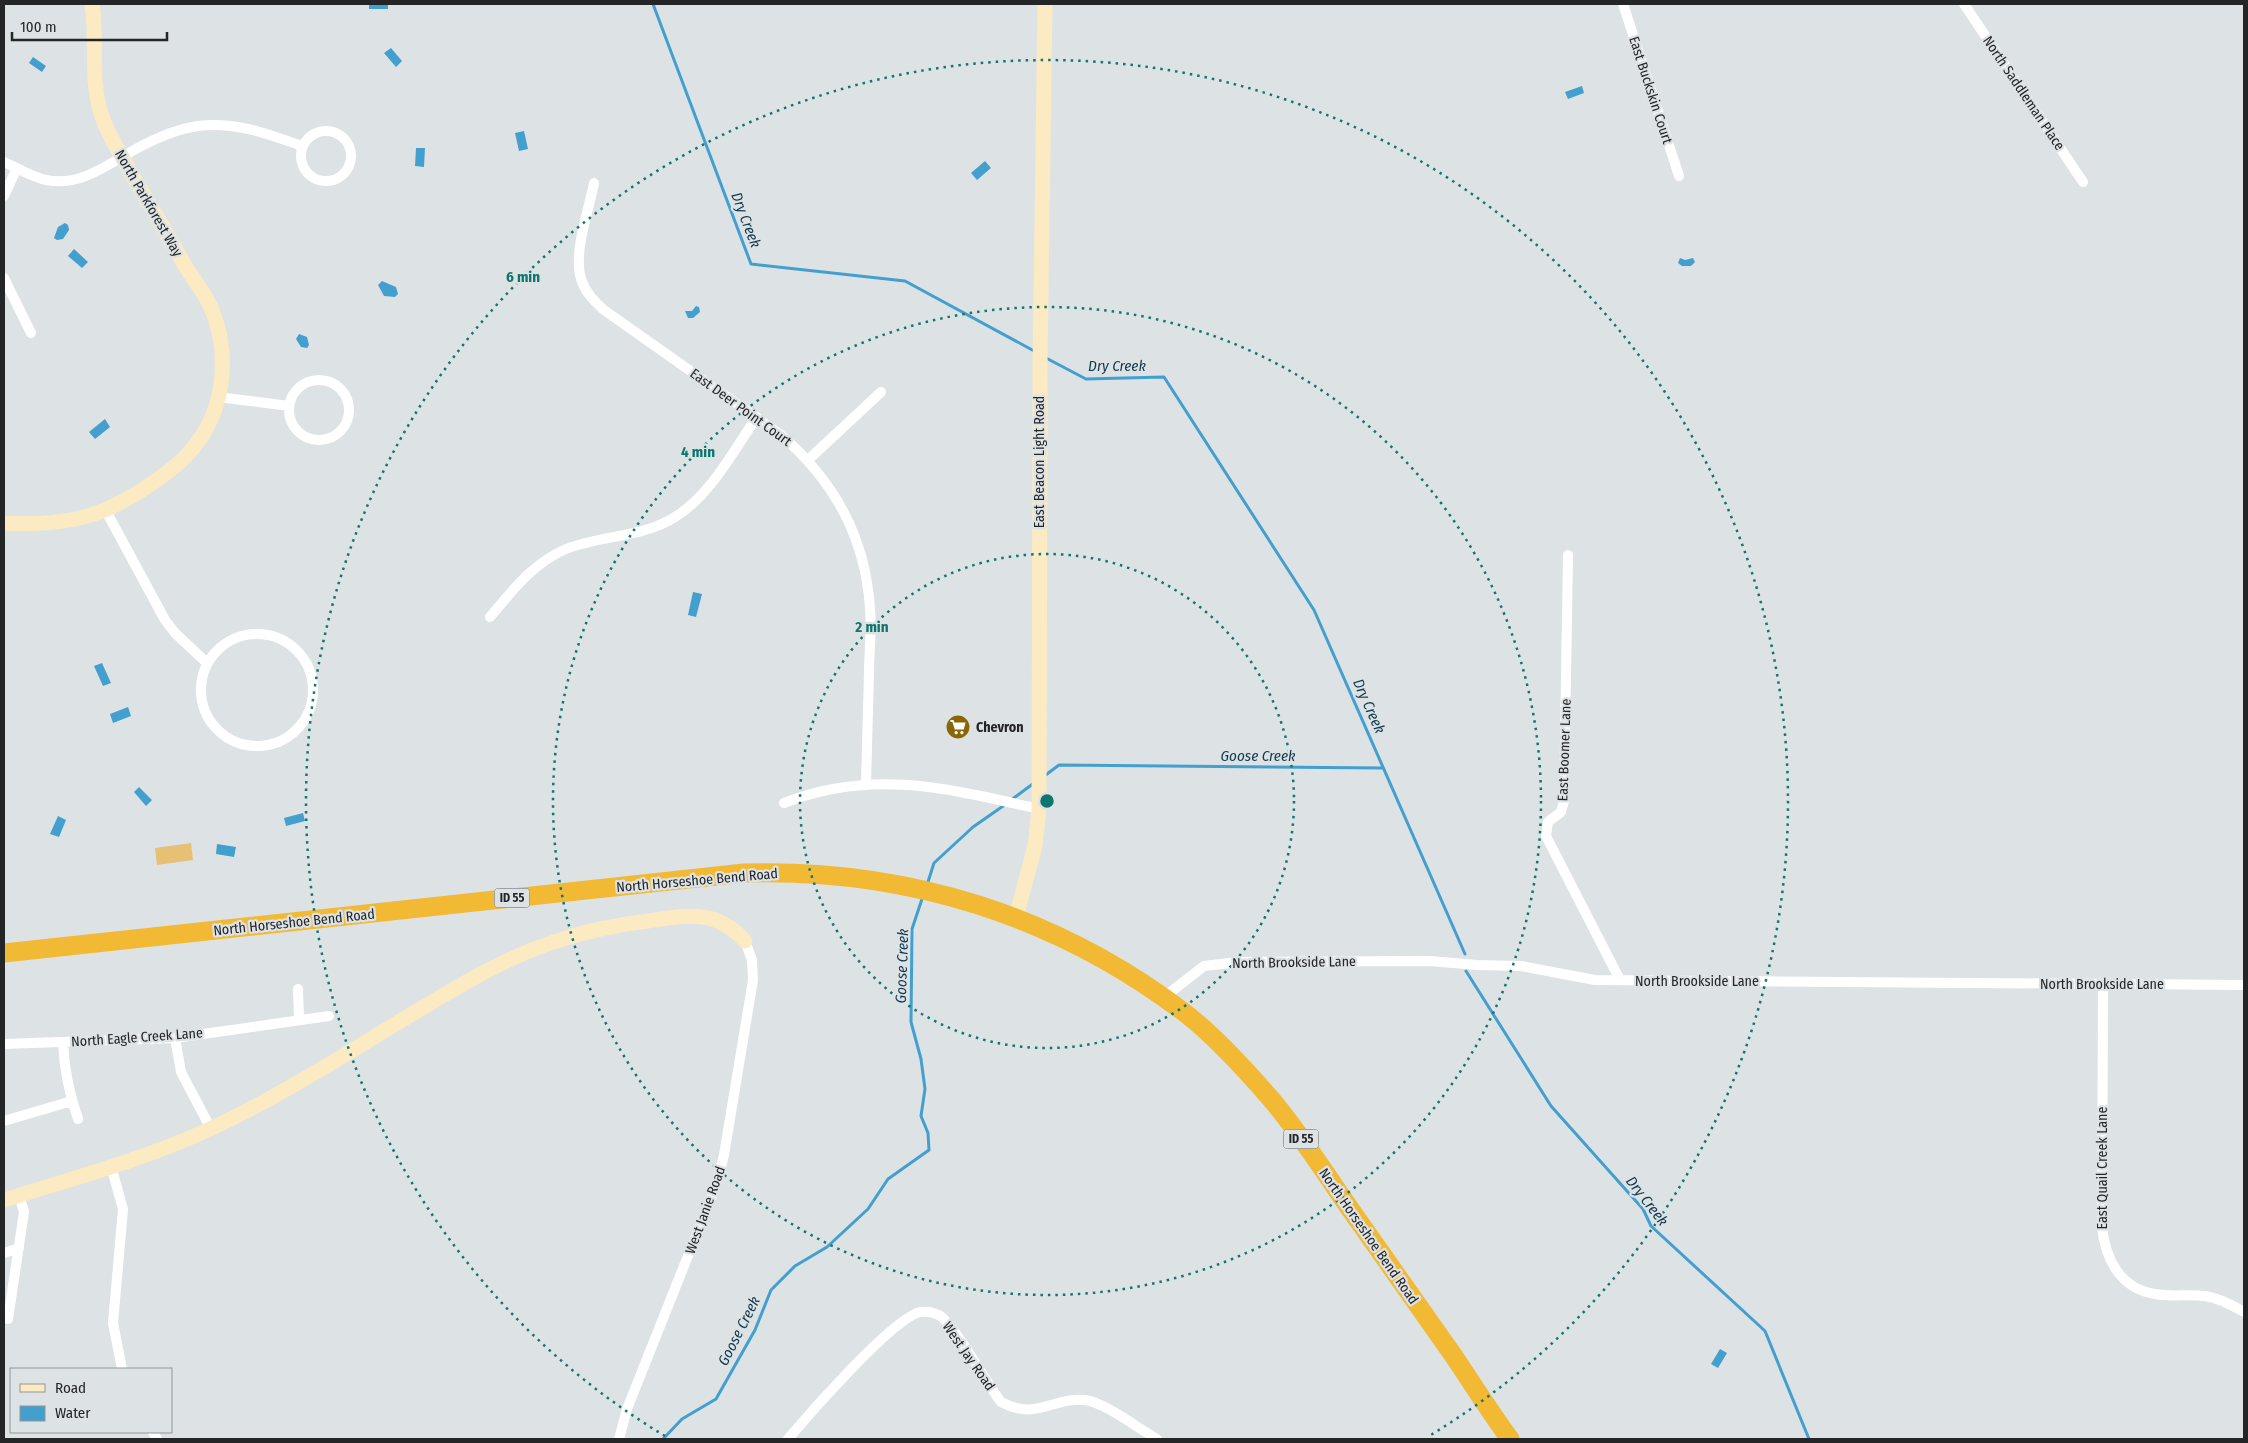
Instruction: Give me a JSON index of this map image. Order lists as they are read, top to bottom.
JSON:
{
  "streets": {
    "highway": ["North Horseshoe Bend Road", "ID 55"],
    "street": [
      "East Buckskin Court",
      "North Saddleman Place",
      "North Parkforest Way",
      "East Deer Point Court",
      "East Beacon Light Road",
      "East Boomer Lane",
      "North Brookside Lane",
      "North Eagle Creek Lane",
      "East Quail Creek Lane",
      "West Janie Road",
      "West Jay Road"
    ]
  },
  "crossings": [
    ["East Beacon Light Road", "North Horseshoe Bend Road"],
    ["East Boomer Lane", "North Brookside Lane"],
    ["North Horseshoe Bend Road", "North Brookside Lane"],
    ["North Brookside Lane", "East Quail Creek Lane"]
  ],
  "water": ["Dry Creek", "Goose Creek"],
  "places": {
    "supermarket": ["Chevron"]
  },
  "legend": ["Road", "Water"],
  "scale_bar": "100 m",
  "rings": ["6 min", "4 min", "2 min"]
}
